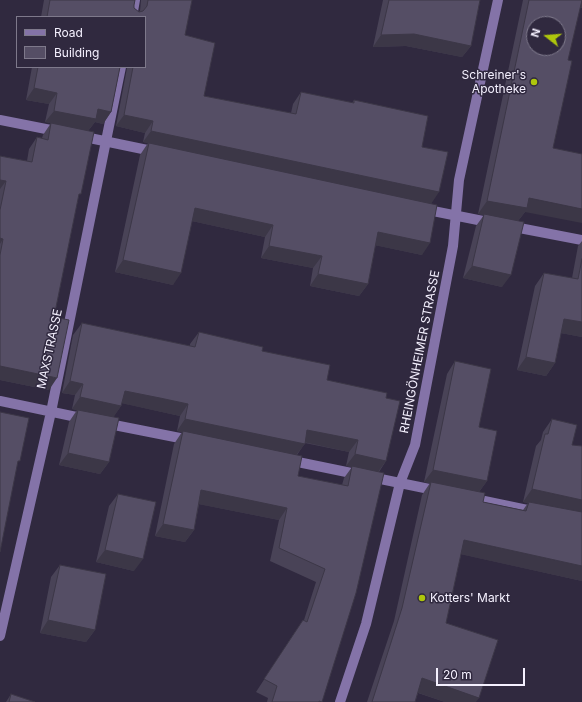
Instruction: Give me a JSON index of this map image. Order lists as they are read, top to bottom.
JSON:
{
  "streets": {
    "street": ["MAXSTRASSE", "RHEINGÖNHEIMER STRASSE"]
  },
  "places": ["Schreiner's Apotheke", "Kotters' Markt"],
  "legend": ["Road", "Building"],
  "scale_bar": "20 m",
  "north": "left"
}
